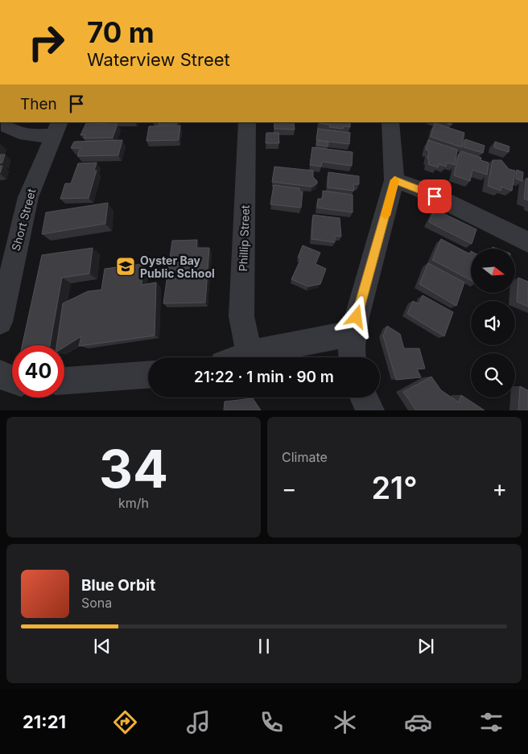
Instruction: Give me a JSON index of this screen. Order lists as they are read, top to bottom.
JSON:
{
  "streets": {
    "street": ["Short Street", "Phillip Street"]
  },
  "places": {
    "school or university": ["Oyster Bay Public School"]
  },
  "north": "right",
  "page": {
    "turn": ["70 m", "Waterview Street"],
    "then": "Then",
    "limit": "40",
    "trip": "21:22 · 1 min · 90 m",
    "tile": [
      ["34", "km/h"],
      "Climate"
    ],
    "heat": ["−", "21°", "+"],
    "song": ["Blue Orbit", "Sona"],
    "tabs": "21:21"
  }
}
